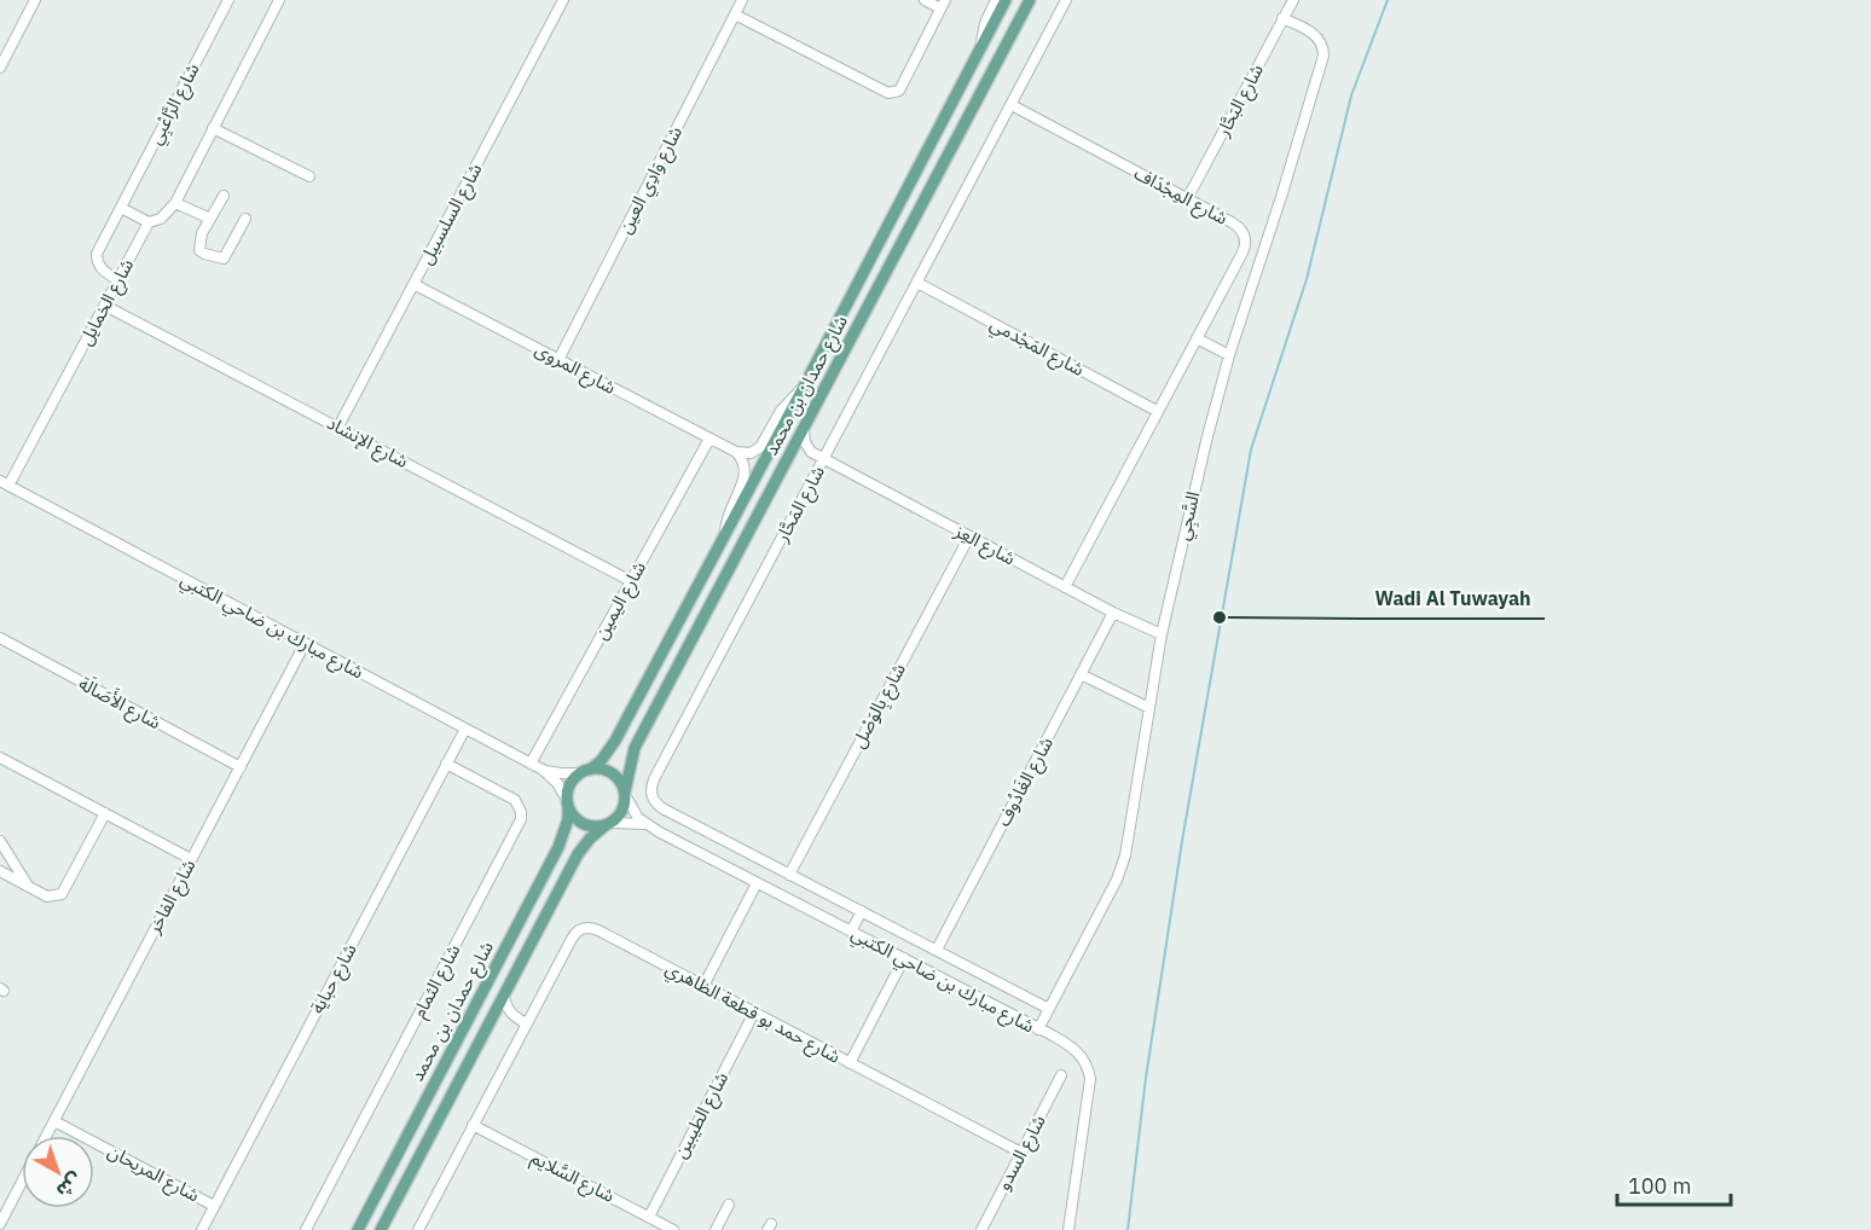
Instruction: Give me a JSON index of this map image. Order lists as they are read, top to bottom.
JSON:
{
  "streets": {
    "main road": ["شارع حمدان بن محمد"],
    "street": [
      "شارع البَحَّار",
      "شارع الرَّاعْبِي",
      "شارع وَادِي العين",
      "شارع المِجْدَاف",
      "شارع السلسبيل",
      "شارع الخمايل",
      "شارع المَجْدمي",
      "شارع المروى",
      "شارع الإنشاد",
      "شارع المَحَّار",
      "السَّجِي",
      "شارع العِز",
      "شارع اليمين",
      "شارع مبارك بن ضاحي الكتبي",
      "شارع الأَصَالَة",
      "شارع بِالوَصْل",
      "شارع الغَادُوف",
      "شارع الفاخر",
      "شارع حباية",
      "شارع الثمام",
      "شارع حمد بو قطعة الظاهري",
      "شارع الطيبين",
      "شارع السدو",
      "شارع المريحان",
      "شارع السَّلايم"
    ]
  },
  "crossings": [
    ["شارع البَحَّار", "شارع المِجْدَاف"],
    ["شارع البَحَّار", "السَّجِي"],
    ["شارع الرَّاعْبِي", "شارع الخمايل"],
    ["شارع وَادِي العين", "شارع المروى"],
    ["شارع المِجْدَاف", "شارع المَجْدمي"],
    ["شارع المِجْدَاف", "شارع المَحَّار"],
    ["شارع المِجْدَاف", "شارع العِز"],
    ["شارع السلسبيل", "شارع المروى"],
    ["شارع السلسبيل", "شارع الإنشاد"],
    ["شارع الخمايل", "شارع الإنشاد"],
    ["شارع الخمايل", "شارع مبارك بن ضاحي الكتبي"],
    ["شارع المَجْدمي", "شارع المَحَّار"],
    ["شارع المروى", "شارع اليمين"],
    ["شارع حمدان بن محمد", "شارع مبارك بن ضاحي الكتبي"],
    ["شارع الإنشاد", "شارع اليمين"],
    ["شارع المَحَّار", "السَّجِي"],
    ["شارع المَحَّار", "شارع العِز"],
    ["شارع المَحَّار", "شارع بِالوَصْل"],
    ["شارع المَحَّار", "شارع الغَادُوف"],
    ["السَّجِي", "شارع العِز"],
    ["السَّجِي", "شارع مبارك بن ضاحي الكتبي"],
    ["شارع العِز", "شارع بِالوَصْل"],
    ["شارع العِز", "شارع الغَادُوف"],
    ["شارع اليمين", "شارع مبارك بن ضاحي الكتبي"],
    ["شارع مبارك بن ضاحي الكتبي", "شارع الفاخر"],
    ["شارع مبارك بن ضاحي الكتبي", "شارع حباية"],
    ["شارع الأَصَالَة", "شارع الفاخر"],
    ["شارع الفاخر", "شارع المريحان"],
    ["شارع حباية", "شارع الثمام"],
    ["شارع حباية", "شارع المريحان"],
    ["شارع حمد بو قطعة الظاهري", "شارع الطيبين"],
    ["شارع حمد بو قطعة الظاهري", "شارع السدو"],
    ["شارع حمد بو قطعة الظاهري", "شارع السَّلايم"],
    ["شارع الطيبين", "شارع السَّلايم"]
  ],
  "places": ["Wadi Al Tuwayah"],
  "scale_bar": "100 m",
  "north": "bottom right"
}
